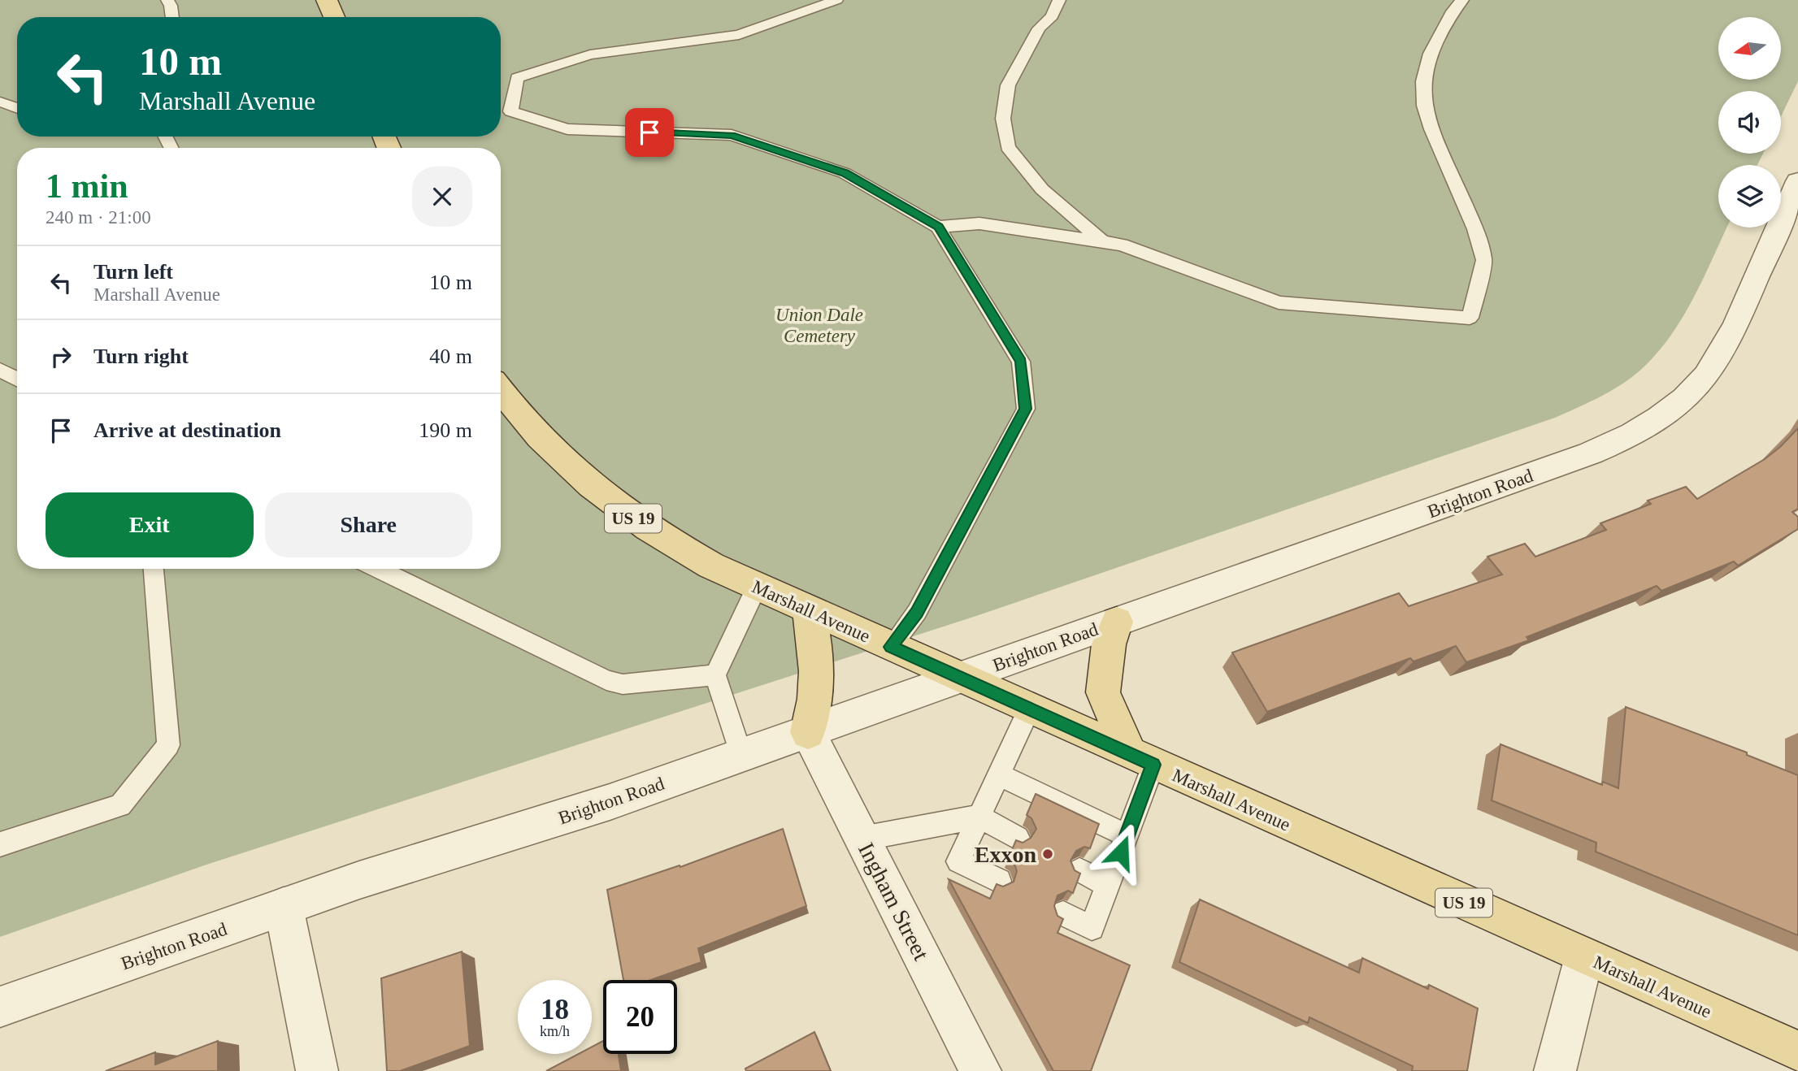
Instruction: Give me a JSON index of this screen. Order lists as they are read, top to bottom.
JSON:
{
  "streets": {
    "main road": ["US 19", "Marshall Avenue"],
    "street": ["Brighton Road", "Ingham Street"]
  },
  "crossings": [
    ["Brighton Road", "Marshall Avenue"],
    ["Brighton Road", "Ingham Street"]
  ],
  "parks": ["Union Dale Cemetery"],
  "places": ["Exxon"],
  "north": "left",
  "page": {
    "turn": ["10 m", "Marshall Avenue"],
    "heading": ["1 min", "240 m · 21:00"],
    "list": [
      {
        "name": "Turn left",
        "note": "Marshall Avenue",
        "value": "10 m"
      },
      {
        "name": "Turn right",
        "value": "40 m"
      },
      {
        "name": "Arrive at destination",
        "value": "190 m"
      }
    ],
    "buttons": ["Exit", "Share"],
    "speed": "18 km/h",
    "limit": "20"
  }
}
